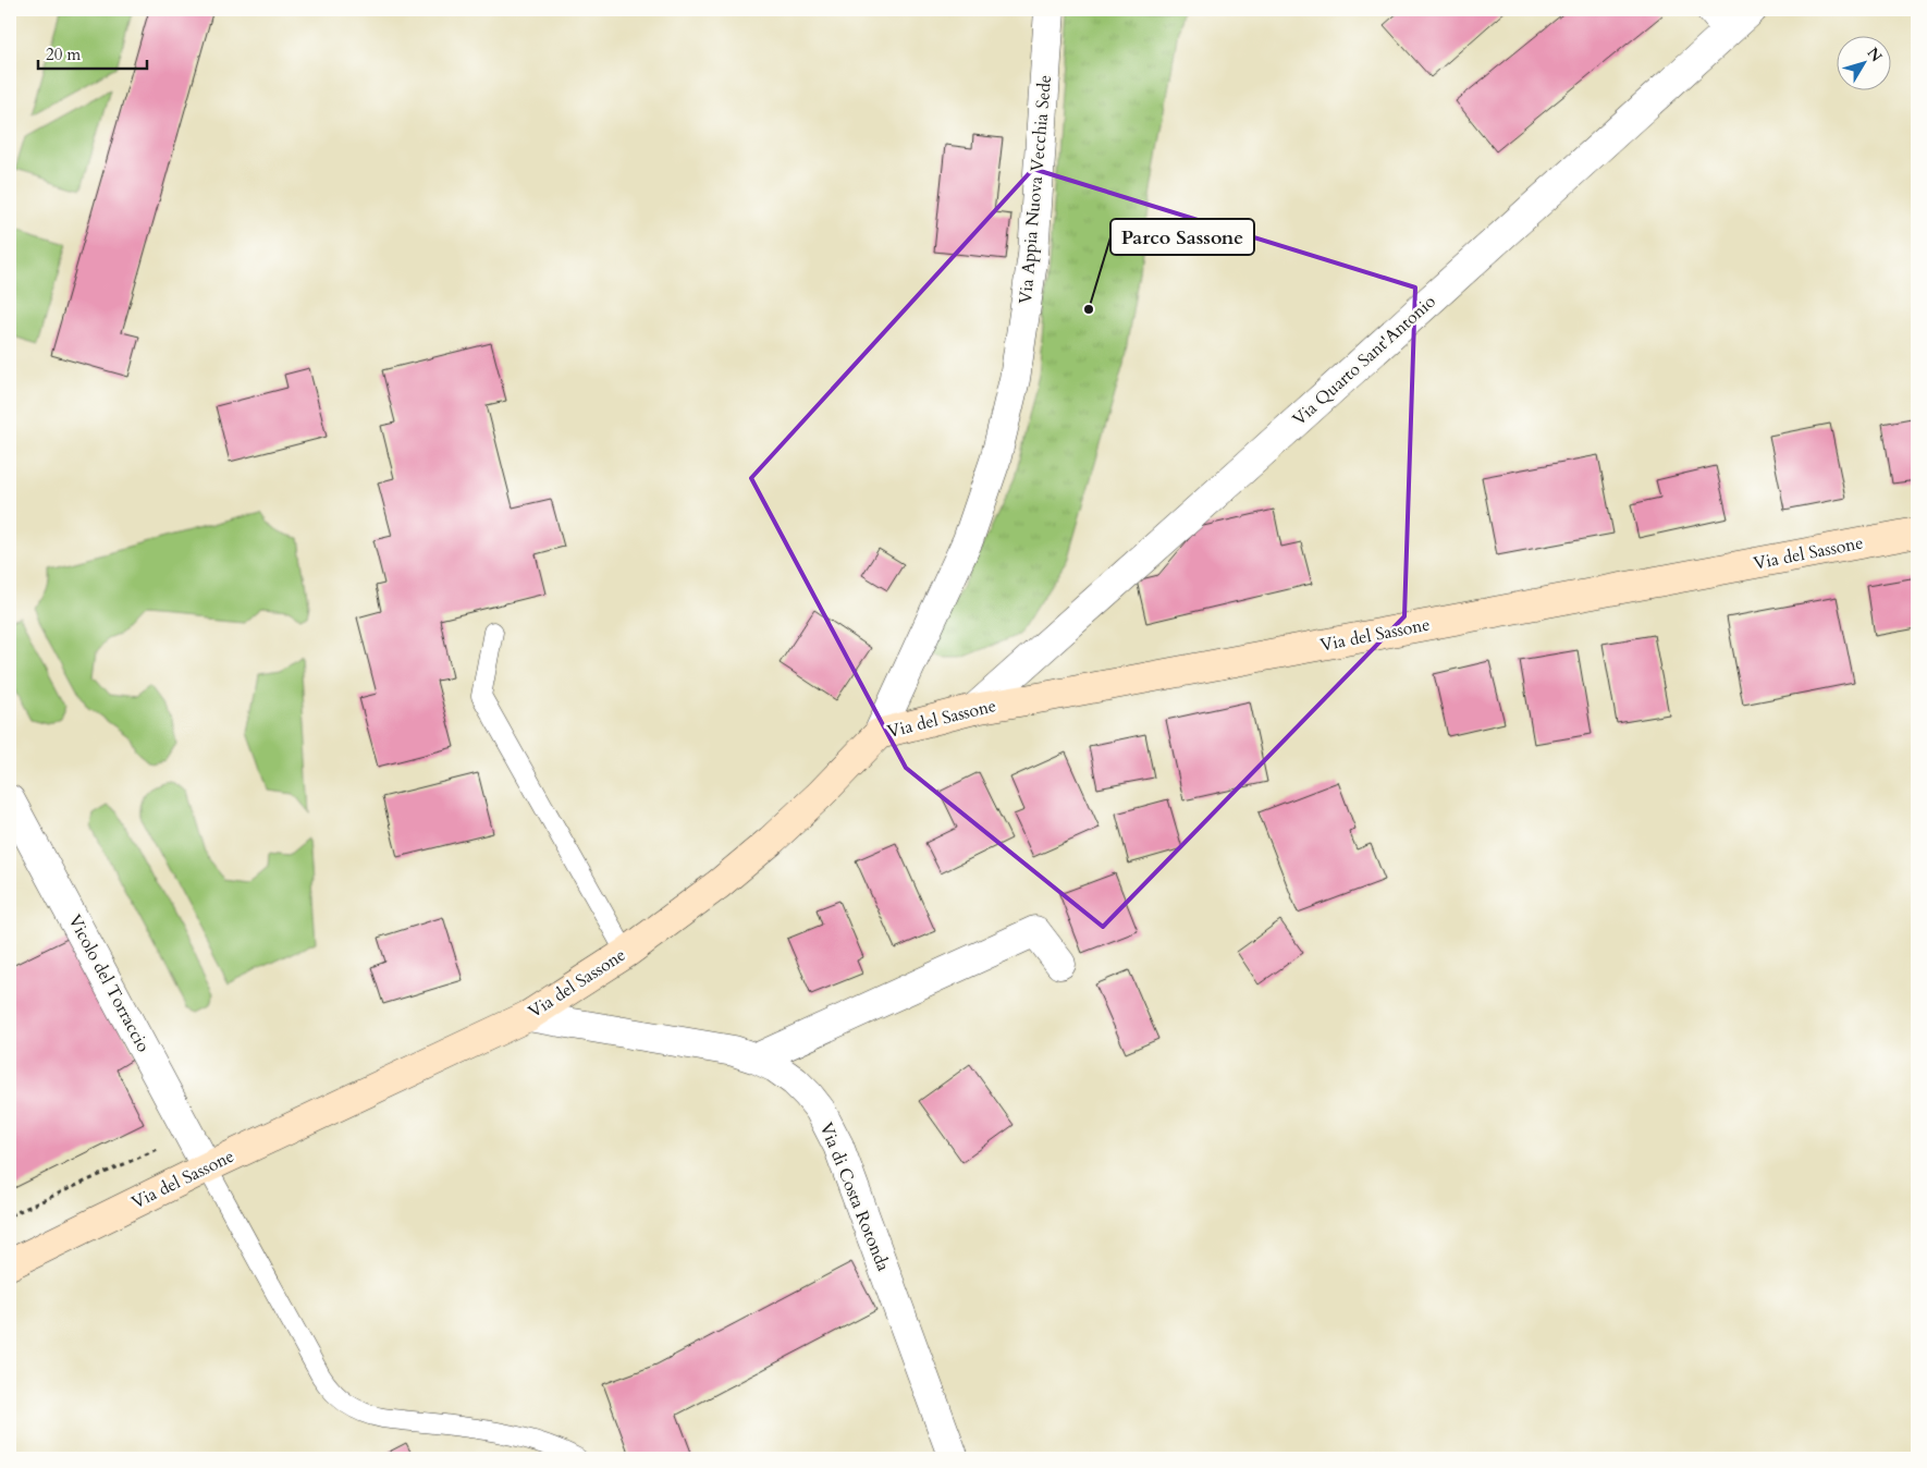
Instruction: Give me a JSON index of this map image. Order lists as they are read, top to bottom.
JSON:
{
  "streets": {
    "main road": ["Via del Sassone"],
    "street": [
      "Via Appia Nuova Vecchia Sede",
      "Via Quarto Sant'Antonio",
      "Vicolo del Torraccio",
      "Via di Costa Rotonda"
    ]
  },
  "crossings": [
    ["Via Appia Nuova Vecchia Sede", "Via del Sassone"],
    ["Via Quarto Sant'Antonio", "Via del Sassone"],
    ["Via del Sassone", "Vicolo del Torraccio"],
    ["Via del Sassone", "Via di Costa Rotonda"]
  ],
  "places": ["Parco Sassone"],
  "scale_bar": "20 m",
  "north": "top right"
}
